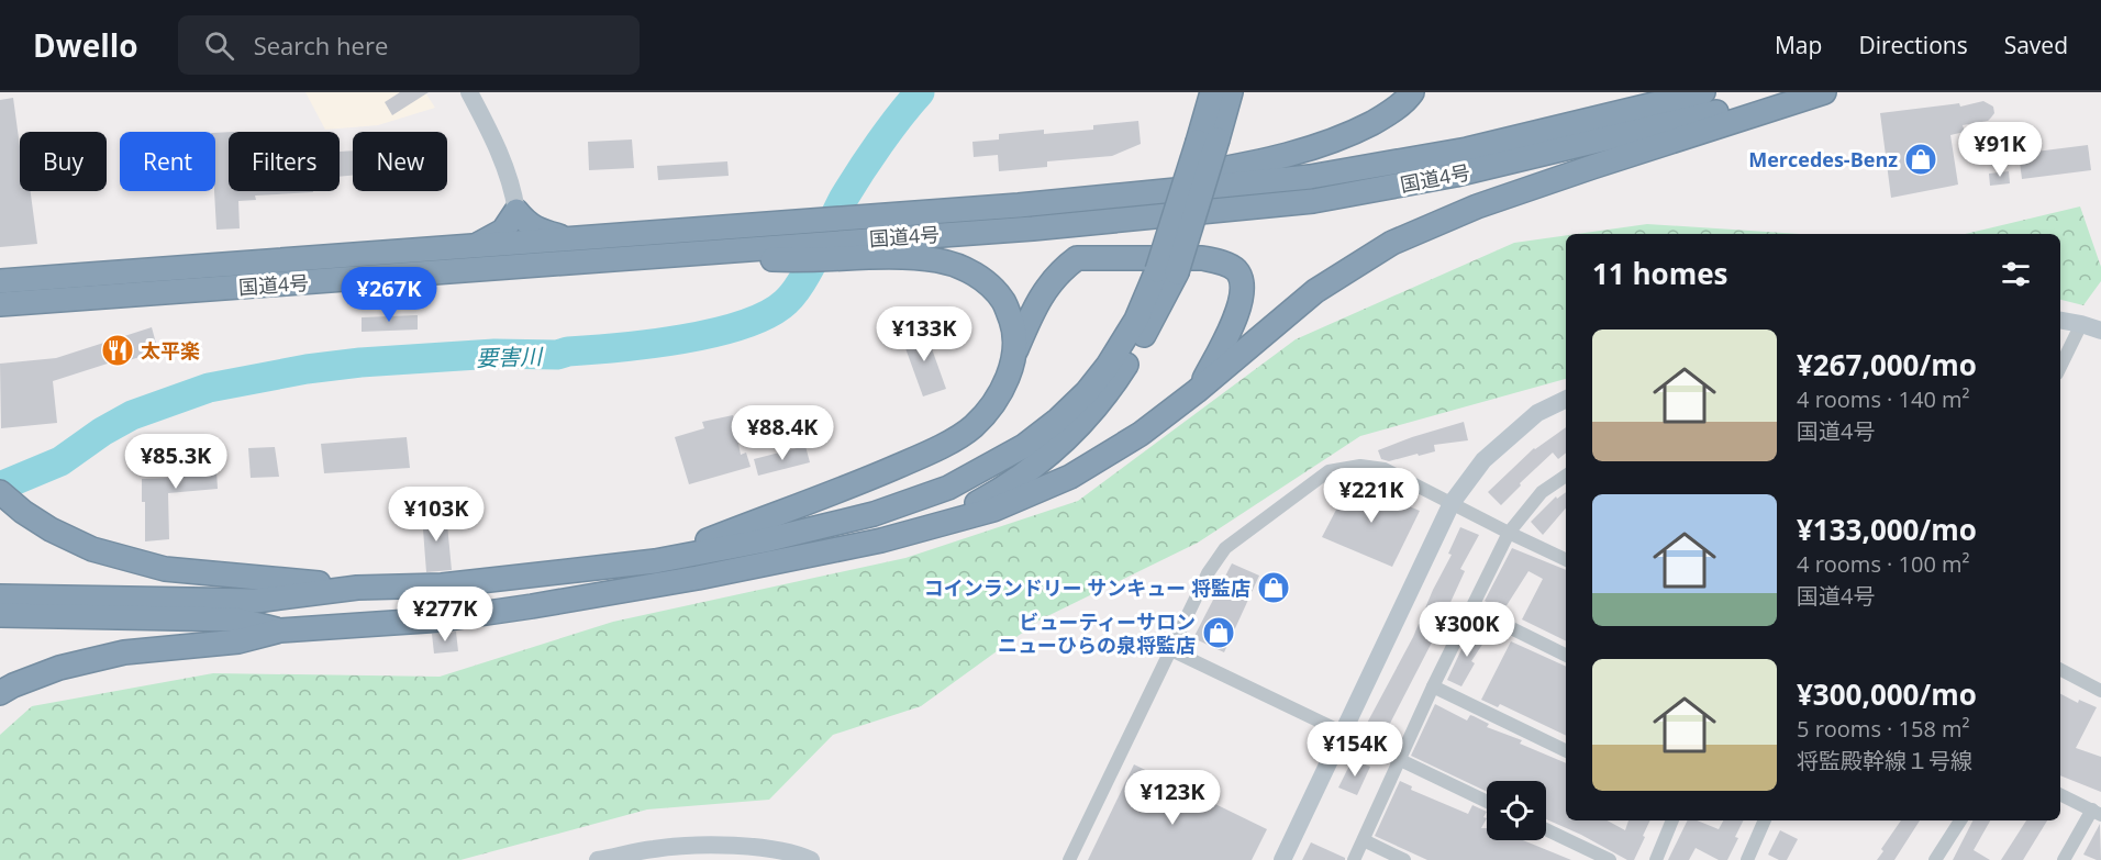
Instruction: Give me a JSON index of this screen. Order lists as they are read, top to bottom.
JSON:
{
  "streets": {
    "highway": ["国道4号"]
  },
  "water": ["要害川"],
  "places": {
    "shop": ["Mercedes-Benz", "コインランドリー サンキュー 将監店", "ビューティーサロン ニューひらの泉将監店"],
    "restaurant": ["太平楽"]
  },
  "page": {
    "header": "Dwello",
    "search": "Search here",
    "nav": ["Map", "Directions", "Saved"],
    "price": [
      "¥91K",
      "¥267K",
      "¥133K",
      "¥88.4K",
      "¥85.3K",
      "¥221K",
      "¥103K",
      "¥277K",
      "¥300K",
      "¥154K",
      "¥123K"
    ],
    "chip": [
      "Buy",
      "Rent",
      "Filters",
      "New"
    ],
    "heading": "11 homes",
    "list": [
      {
        "name": "¥267,000/mo",
        "note": "4 rooms · 140 m² · 国道4号"
      },
      {
        "name": "¥133,000/mo",
        "note": "4 rooms · 100 m² · 国道4号"
      },
      {
        "name": "¥300,000/mo",
        "note": "5 rooms · 158 m² · 将監殿幹線１号線"
      }
    ]
  }
}
